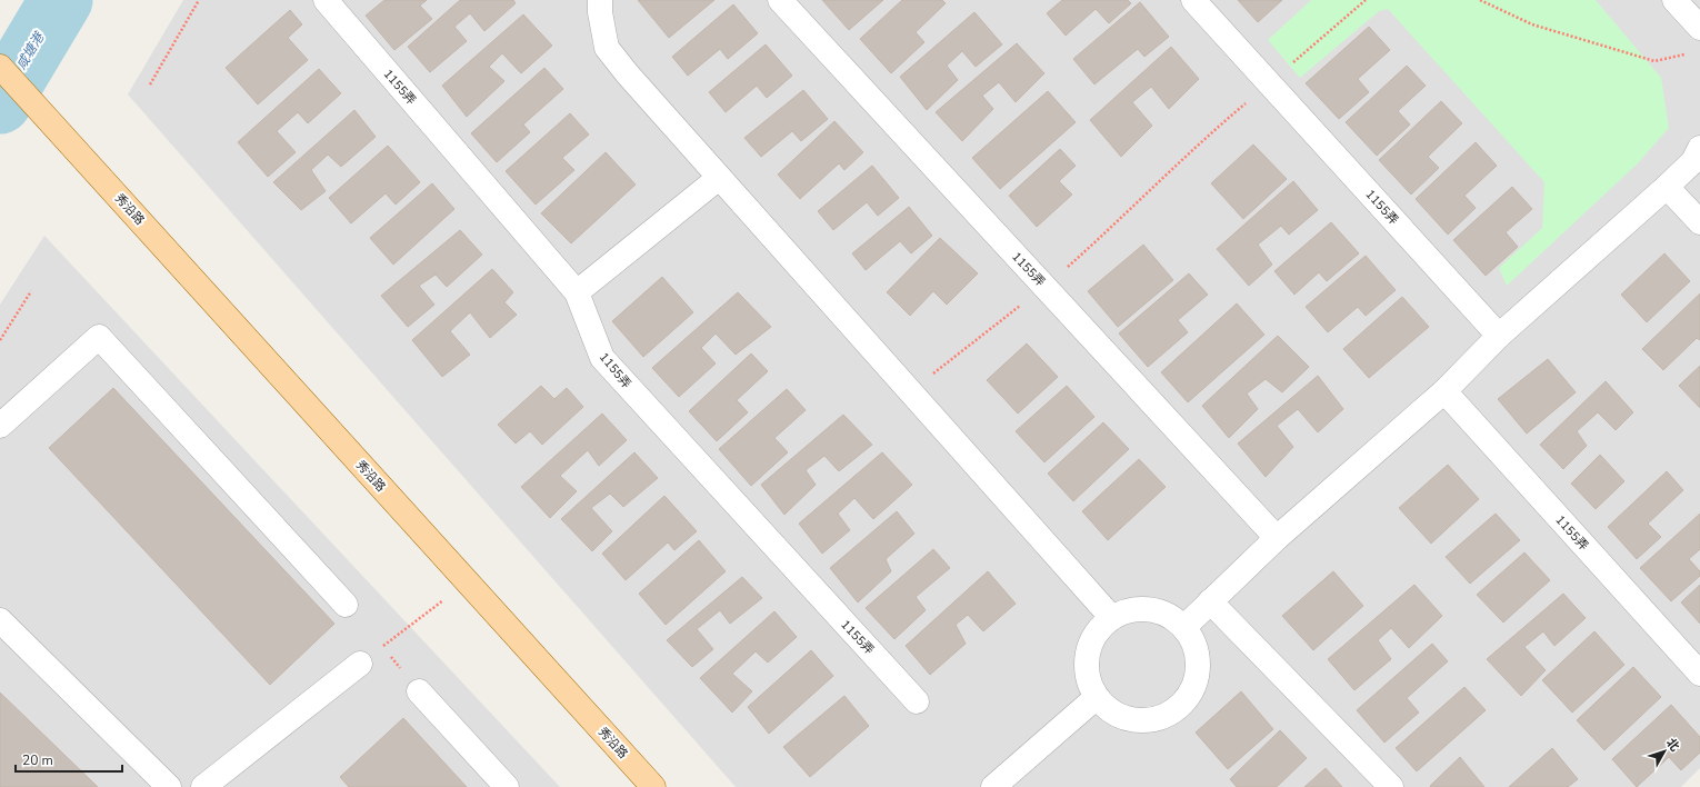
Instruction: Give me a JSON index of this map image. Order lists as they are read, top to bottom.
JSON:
{
  "streets": {
    "main road": ["秀沿路"],
    "street": ["1155弄"]
  },
  "water": ["咸塘港"],
  "scale_bar": "20 m",
  "north": "top right"
}
